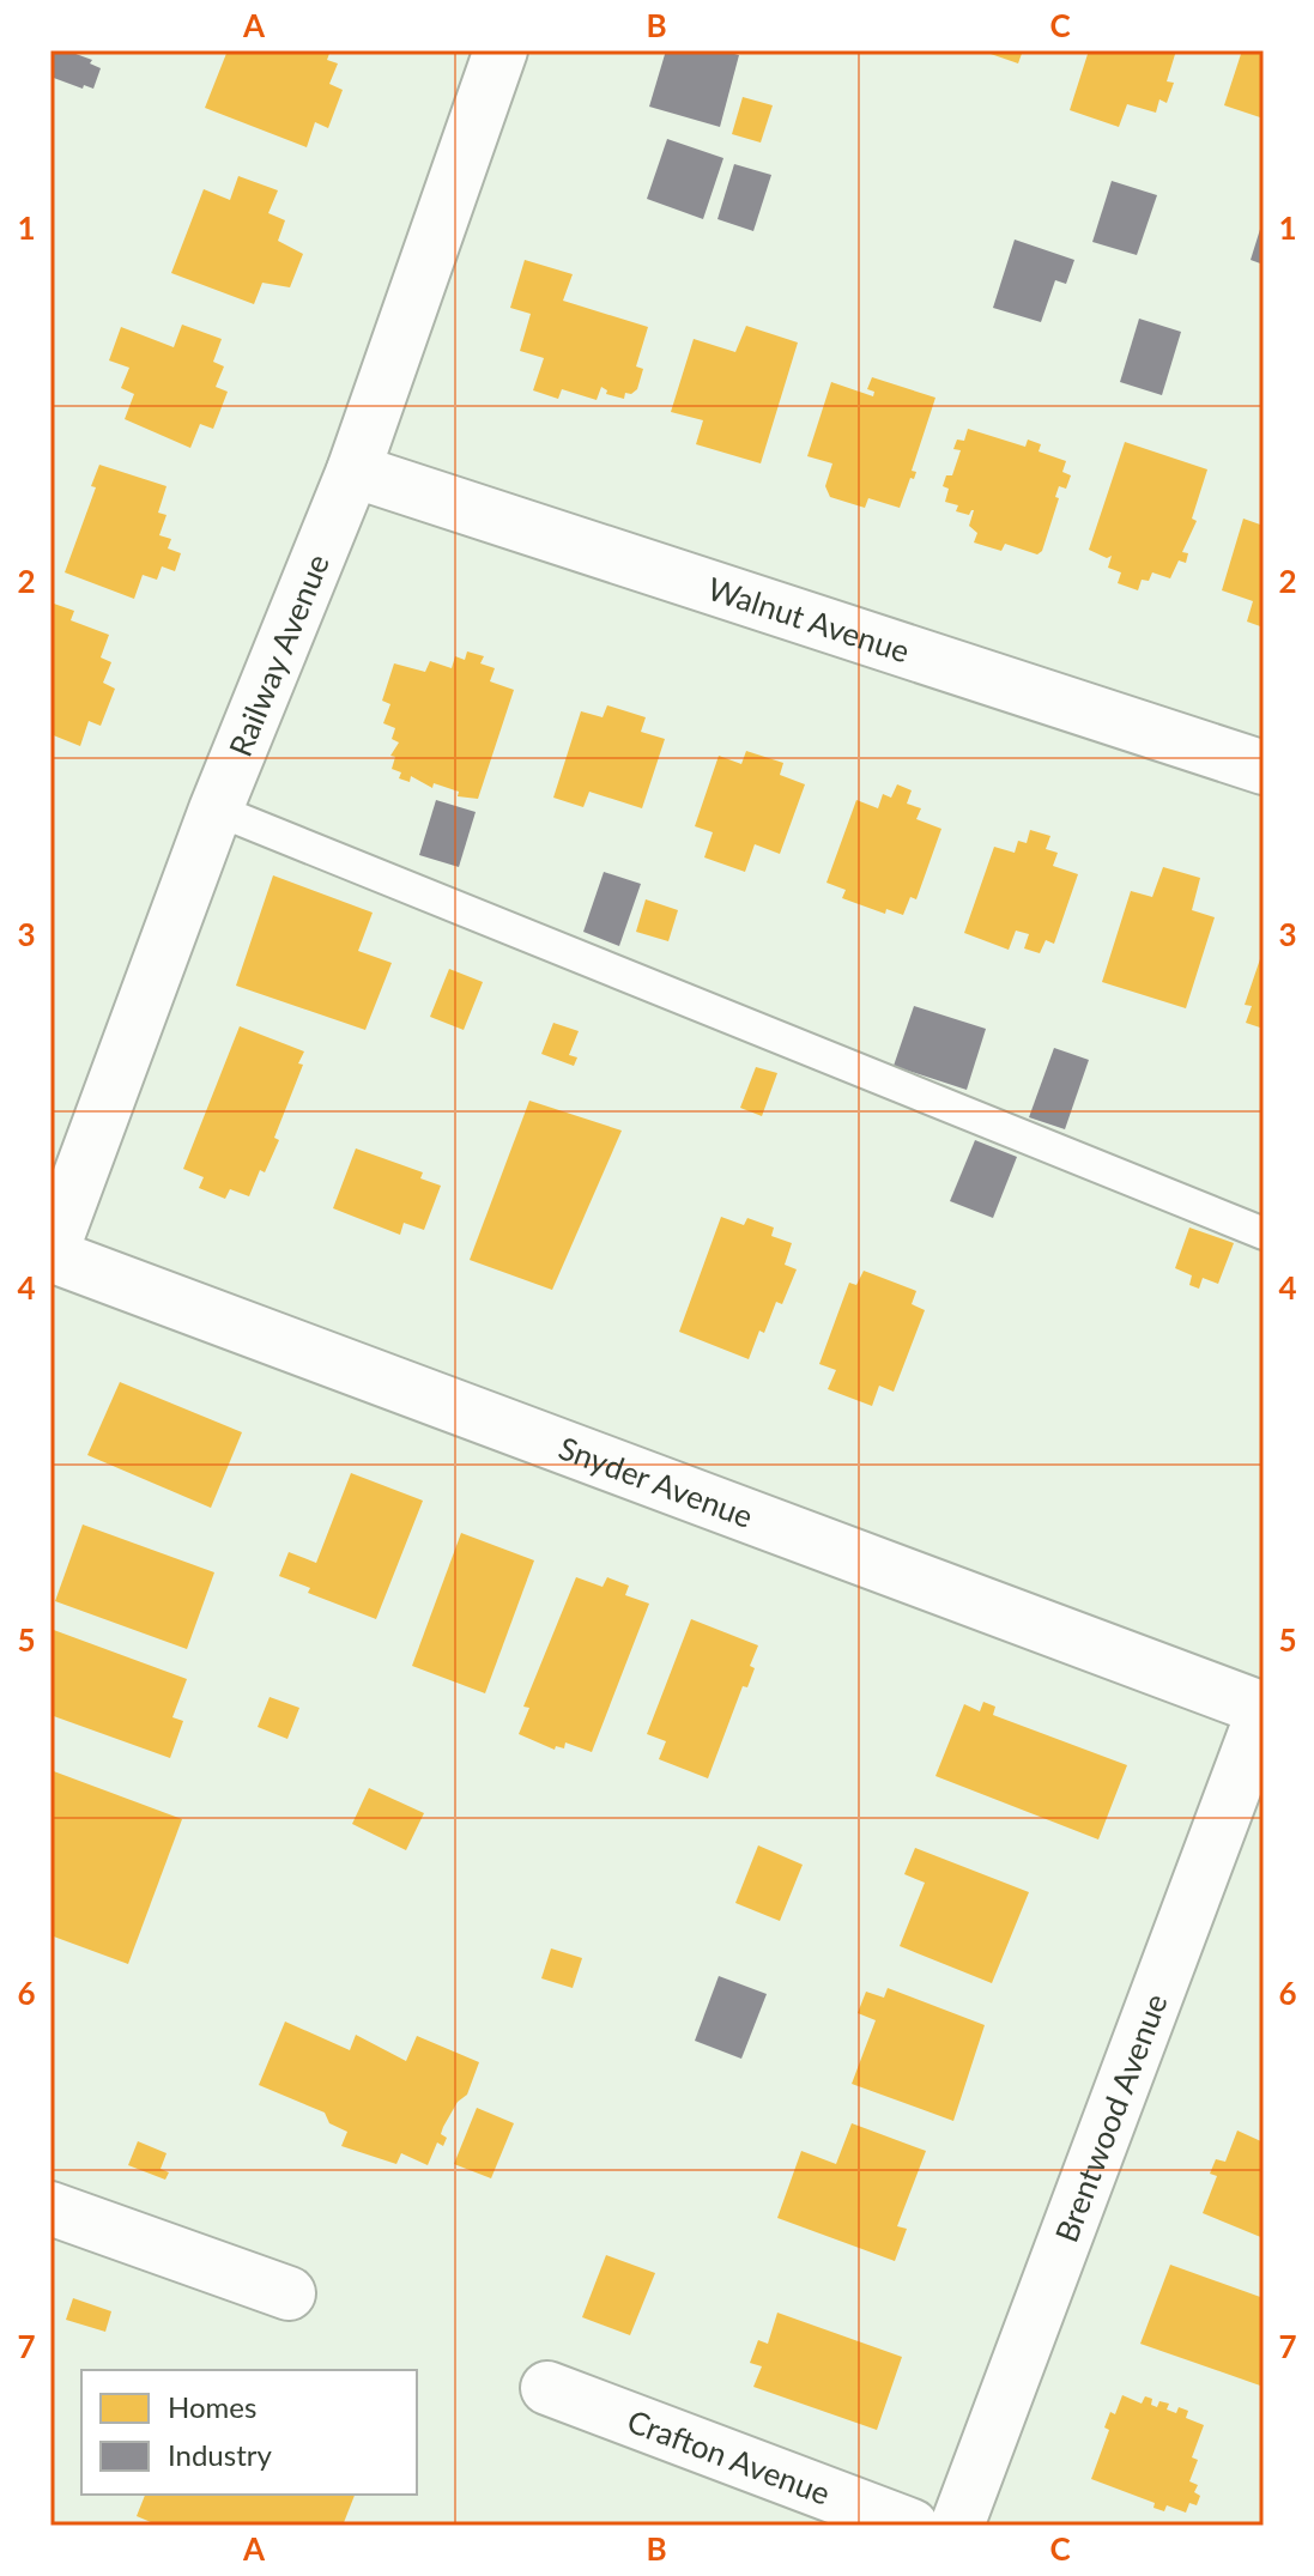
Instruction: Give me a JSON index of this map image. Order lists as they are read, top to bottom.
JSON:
{
  "streets": {
    "street": [
      "Walnut Avenue",
      "Railway Avenue",
      "Snyder Avenue",
      "Brentwood Avenue",
      "Crafton Avenue"
    ]
  },
  "crossings": [
    ["Walnut Avenue", "Railway Avenue"],
    ["Railway Avenue", "Snyder Avenue"],
    ["Snyder Avenue", "Brentwood Avenue"]
  ],
  "legend": ["Homes", "Industry"],
  "grid": {
    "columns": ["A", "B", "C"],
    "rows": [
      "1",
      "2",
      "3",
      "4",
      "5",
      "6",
      "7"
    ]
  }
}
